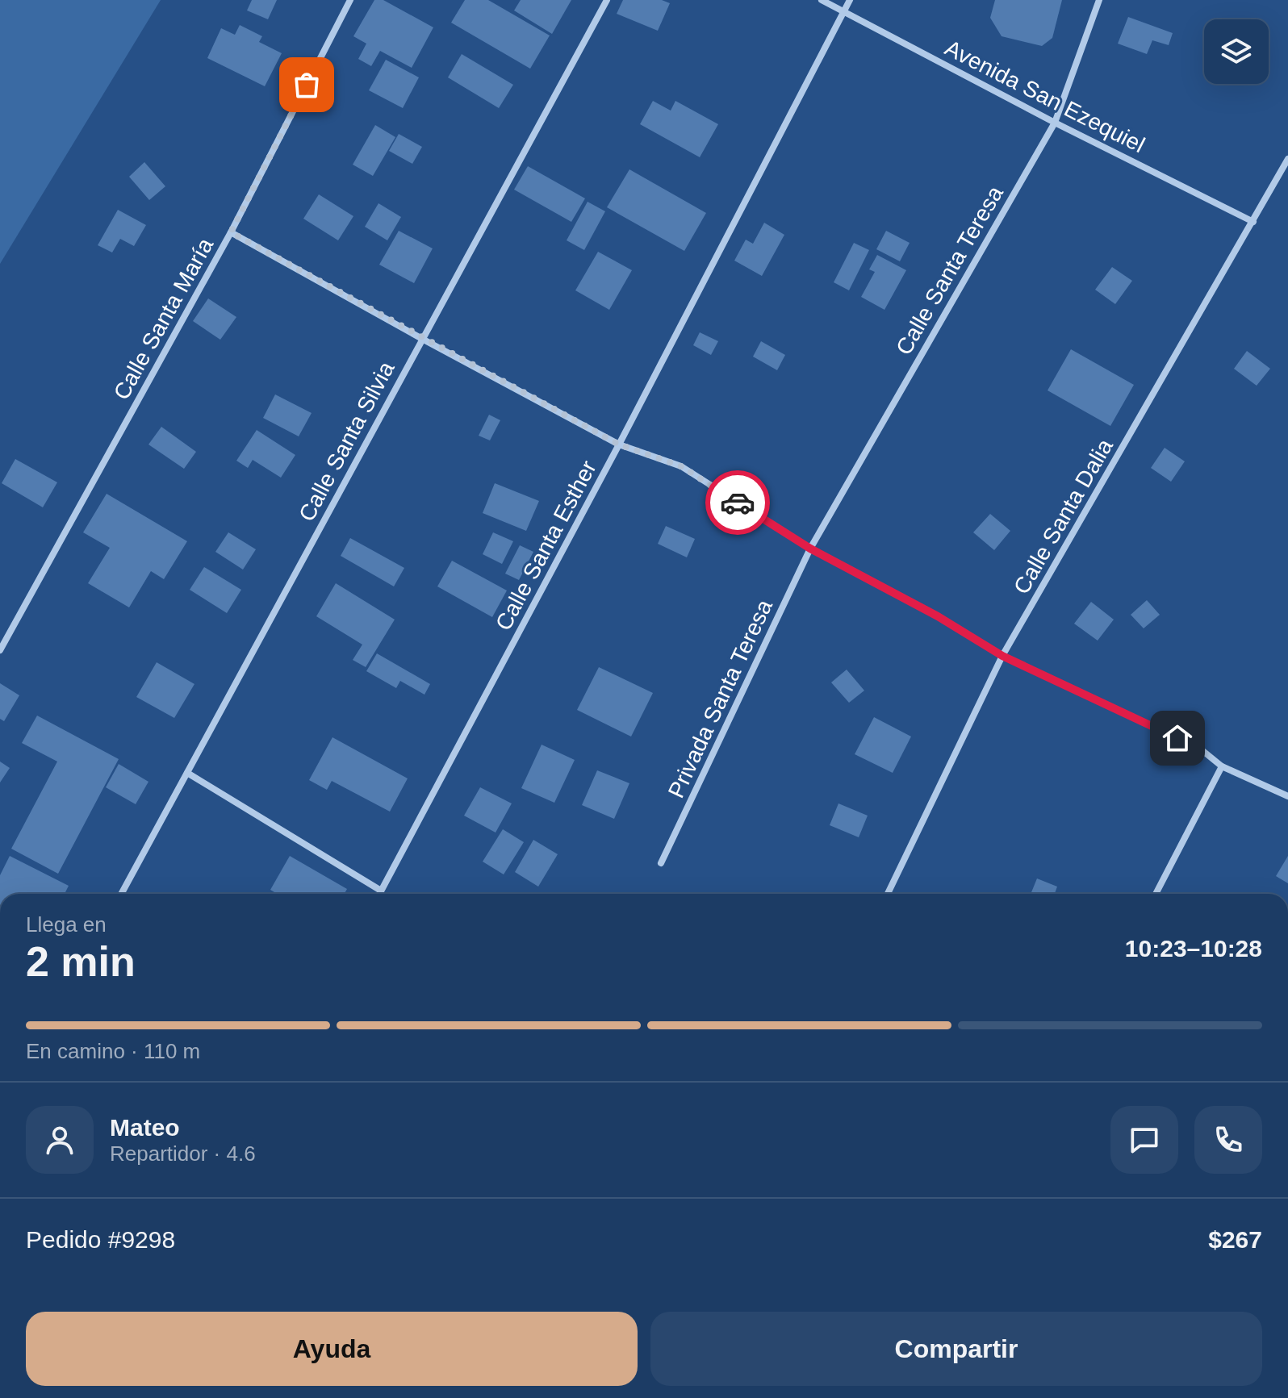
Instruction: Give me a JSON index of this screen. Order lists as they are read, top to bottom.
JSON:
{
  "streets": {
    "street": [
      "Avenida San Ezequiel",
      "Calle Santa Teresa",
      "Calle Santa María",
      "Calle Santa Silvia",
      "Calle Santa Dalia",
      "Calle Santa Esther",
      "Privada Santa Teresa"
    ]
  },
  "crossings": [
    ["Avenida San Ezequiel", "Calle Santa Teresa"],
    ["Avenida San Ezequiel", "Calle Santa Dalia"],
    ["Avenida San Ezequiel", "Calle Santa Esther"],
    ["Calle Santa Teresa", "Privada Santa Teresa"]
  ],
  "page": {
    "heading": ["2 min", "Llega en", "10:23–10:28"],
    "panel": [
      "Mateo",
      "Repartidor · 4.6",
      "Pedido #9298",
      "$267"
    ],
    "bar": "En camino · 110 m",
    "buttons": ["Ayuda", "Compartir"]
  }
}
